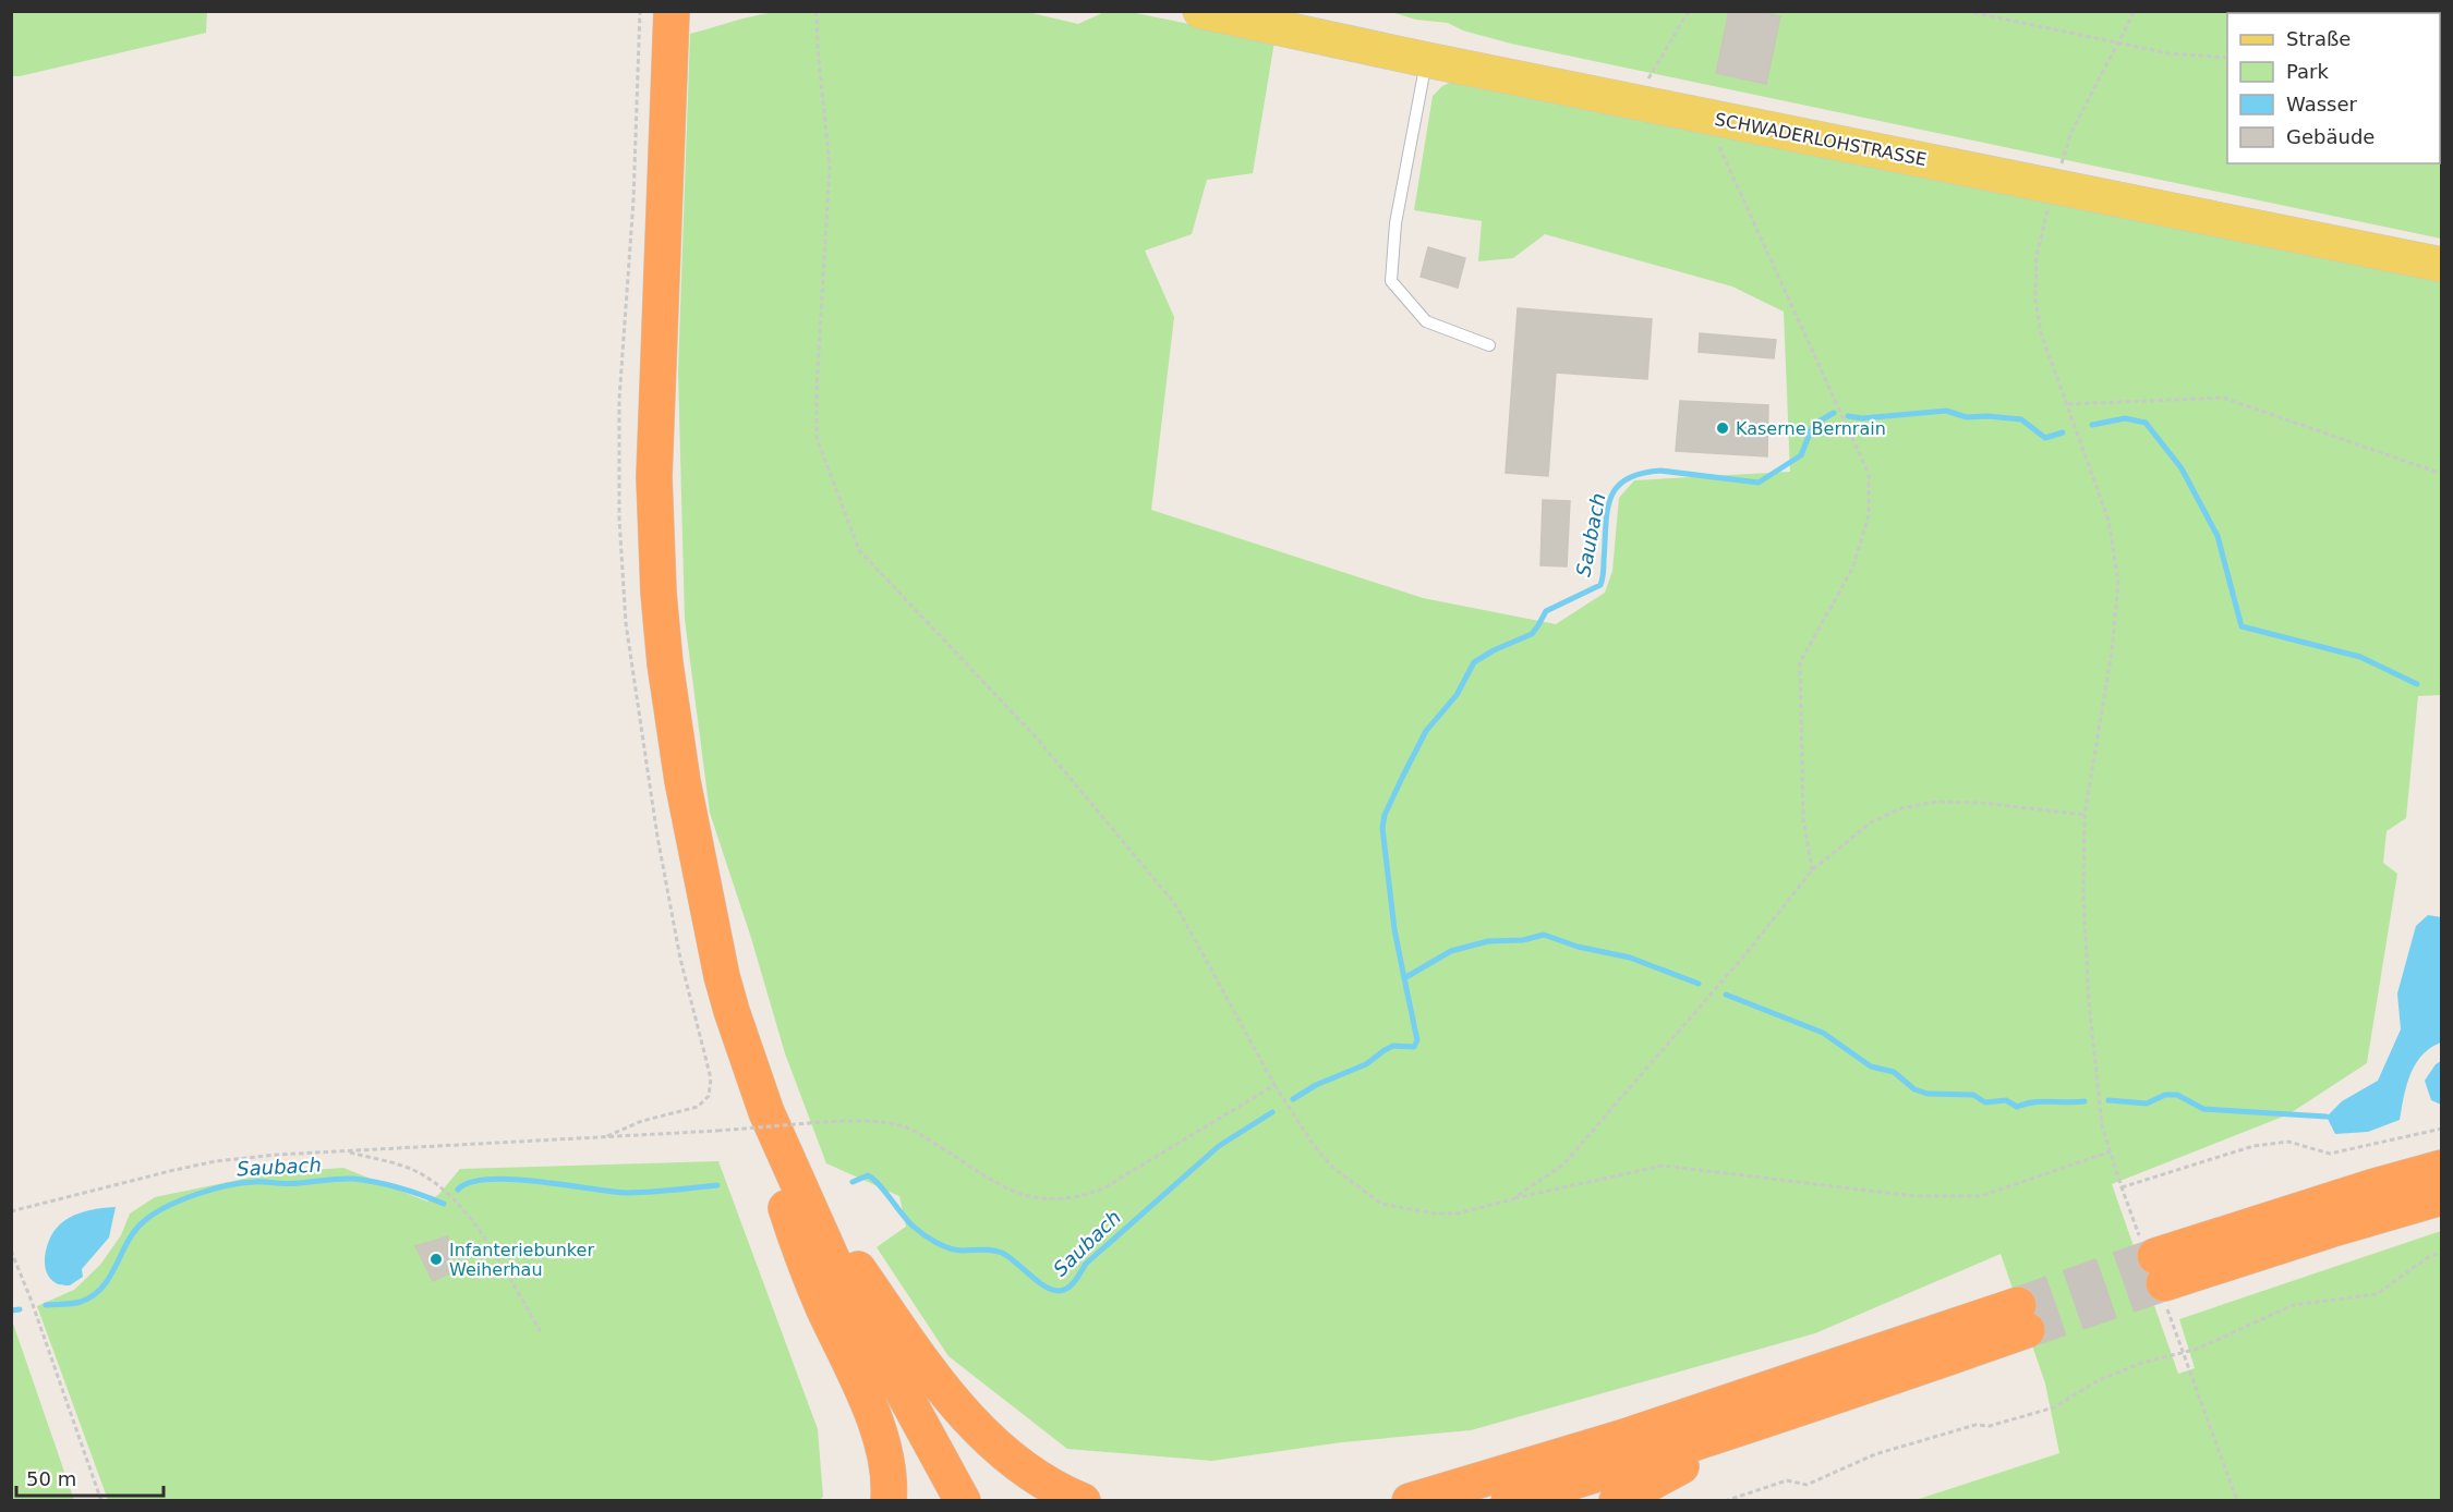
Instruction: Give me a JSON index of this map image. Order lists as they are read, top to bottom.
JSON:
{
  "streets": {
    "main road": ["SCHWADERLOHSTRASSE"]
  },
  "water": ["Saubach"],
  "places": ["Kaserne Bernrain", "Infanteriebunker Weiherhau"],
  "legend": [
    "Straße",
    "Park",
    "Wasser",
    "Gebäude"
  ],
  "scale_bar": "50 m"
}
